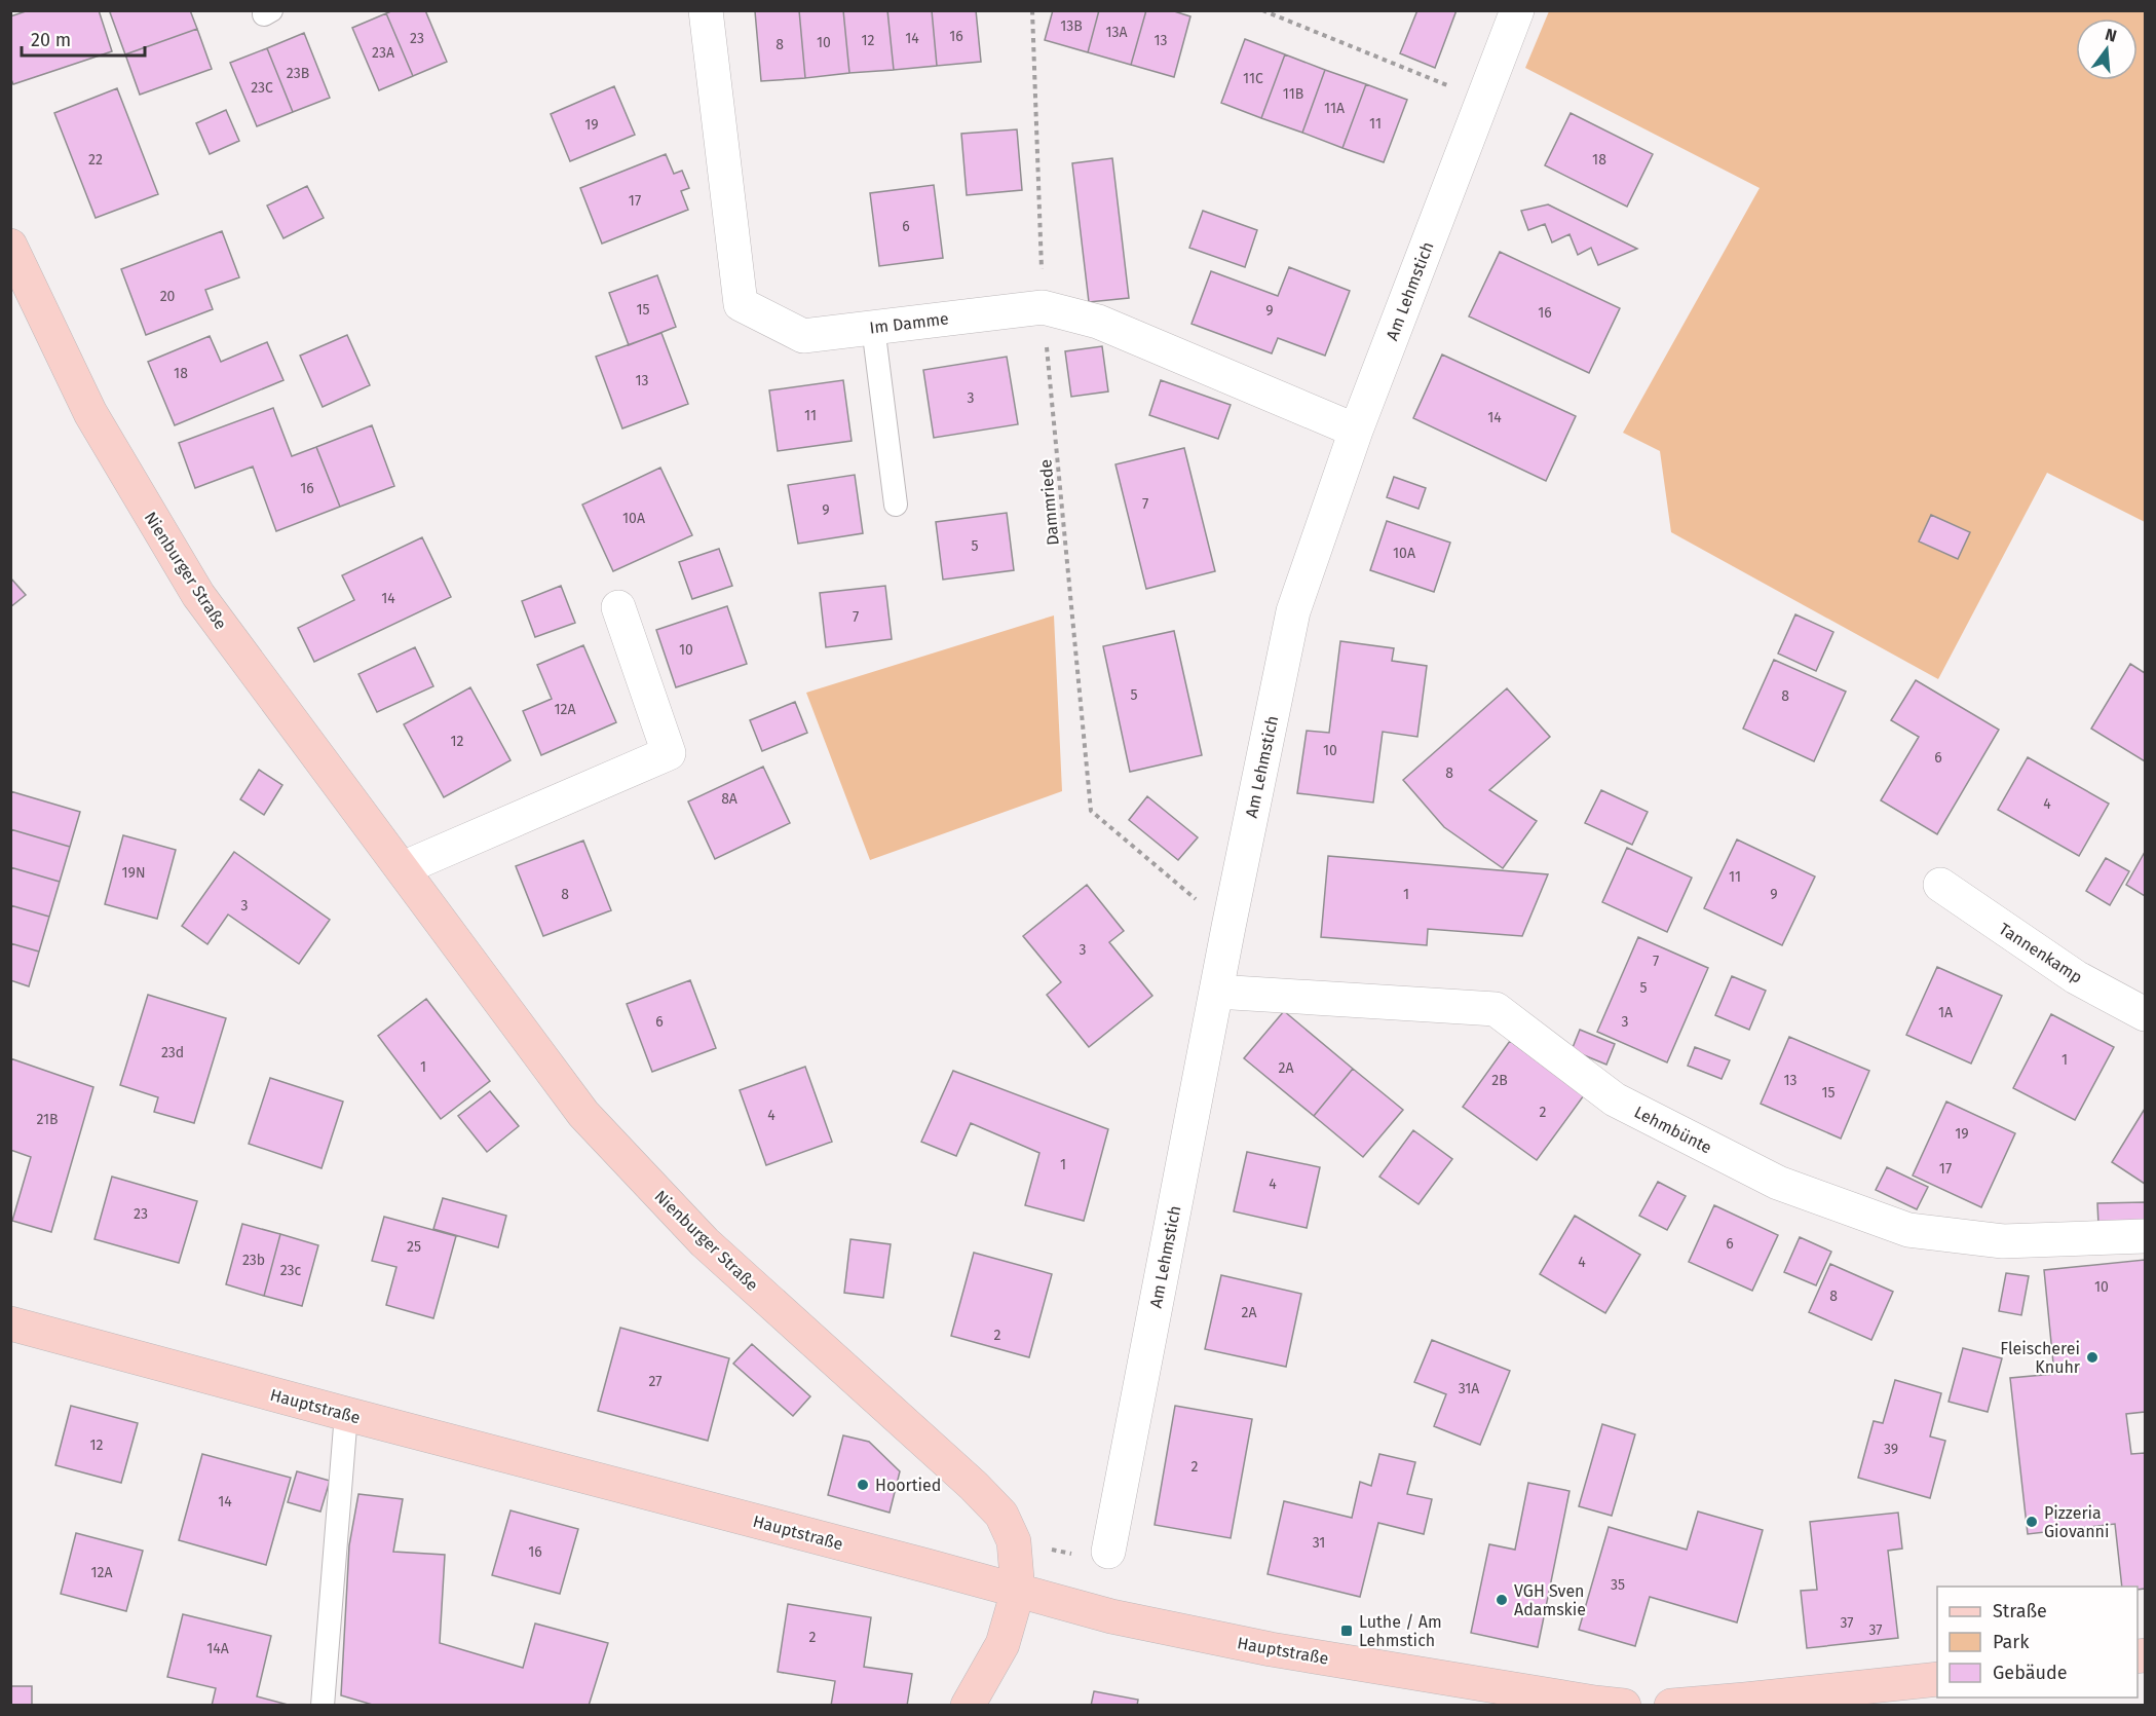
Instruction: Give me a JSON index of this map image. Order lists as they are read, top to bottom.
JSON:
{
  "streets": {
    "street": [
      "Am Lehmstich",
      "Im Damme",
      "Nienburger Straße",
      "Tannenkamp",
      "Lehmbünte",
      "Hauptstraße"
    ],
    "path": ["Dammriede"]
  },
  "crossings": [
    ["Am Lehmstich", "Im Damme"],
    ["Am Lehmstich", "Dammriede"],
    ["Am Lehmstich", "Lehmbünte"],
    ["Im Damme", "Dammriede"],
    ["Nienburger Straße", "Hauptstraße"]
  ],
  "places": {
    "other": [
      "Fleischerei Knuhr",
      "Hoortied",
      "Pizzeria Giovanni",
      "VGH Sven Adamskie"
    ],
    "transit": ["Luthe / Am Lehmstich"]
  },
  "house_numbers": [
    "13B",
    "13A",
    "16",
    "23",
    "14",
    "12",
    "13",
    "10",
    "8",
    "23A",
    "23B",
    "11C",
    "23C",
    "11B",
    "11A",
    "11",
    "19",
    "22",
    "18",
    "17",
    "6",
    "20",
    "15",
    "9",
    "16",
    "18",
    "13",
    "3",
    "11",
    "14",
    "16",
    "7",
    "9",
    "10A",
    "5",
    "10A",
    "14",
    "7",
    "10",
    "5",
    "8",
    "12A",
    "12",
    "10",
    "6",
    "8",
    "8A",
    "4",
    "19N",
    "11",
    "8",
    "1",
    "9",
    "3",
    "3",
    "7",
    "5",
    "1A",
    "6",
    "3",
    "23d",
    "1",
    "1",
    "2A",
    "2B",
    "13",
    "15",
    "2",
    "4",
    "21B",
    "19",
    "1",
    "17",
    "4",
    "23",
    "6",
    "25",
    "23b",
    "4",
    "23c",
    "10",
    "8",
    "2A",
    "2",
    "27",
    "31A",
    "12",
    "39",
    "2",
    "14",
    "31",
    "16",
    "12A",
    "35",
    "37",
    "37",
    "2",
    "14A"
  ],
  "legend": ["Straße", "Park", "Gebäude"],
  "scale_bar": "20 m",
  "north": "top"
}
